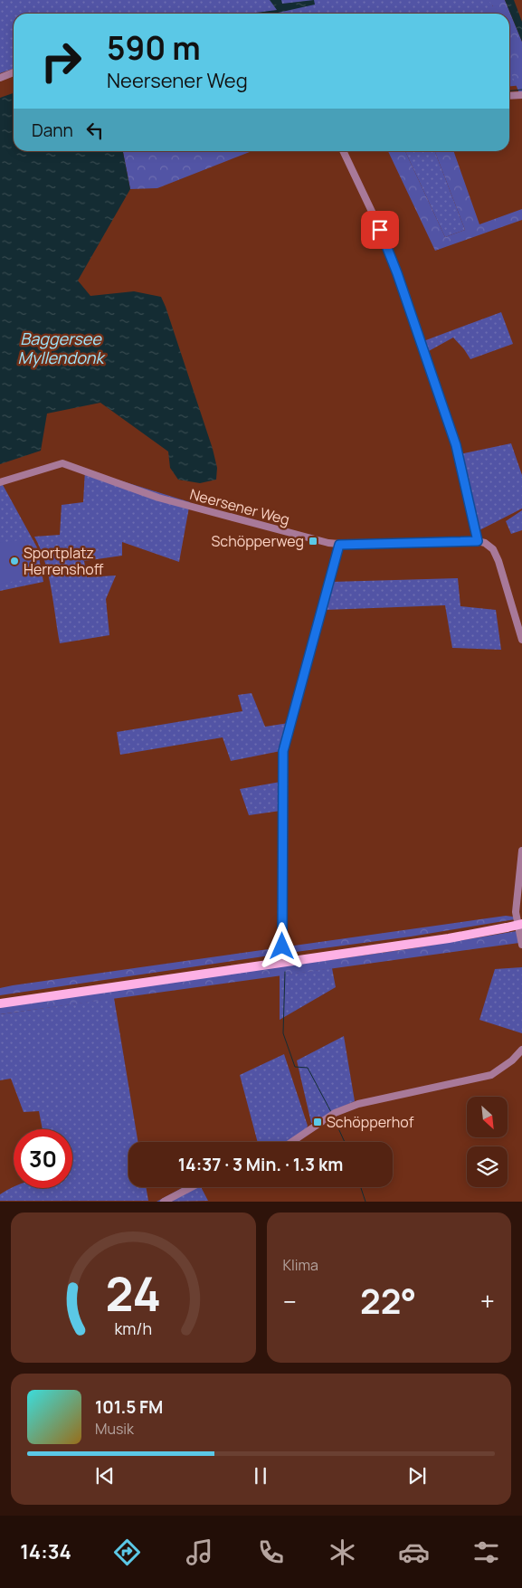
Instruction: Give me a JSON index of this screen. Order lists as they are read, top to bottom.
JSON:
{
  "streets": {
    "street": ["Neersener Weg"]
  },
  "water": ["Baggersee Myllendonk"],
  "places": {
    "transit": ["Schöpperweg", "Schöpperhof"],
    "other": ["Sportplatz Herrenshoff"]
  },
  "north": "bottom right",
  "page": {
    "turn": ["590 m", "Neersener Weg"],
    "then": "Dann",
    "limit": "30",
    "trip": "14:37 · 3 Min. · 1.3 km",
    "tile": "Klima",
    "heat": ["−", "22°", "+"],
    "song": ["101.5 FM", "Musik"],
    "tabs": "14:34",
    "gauge": ["24", "km/h"]
  }
}
